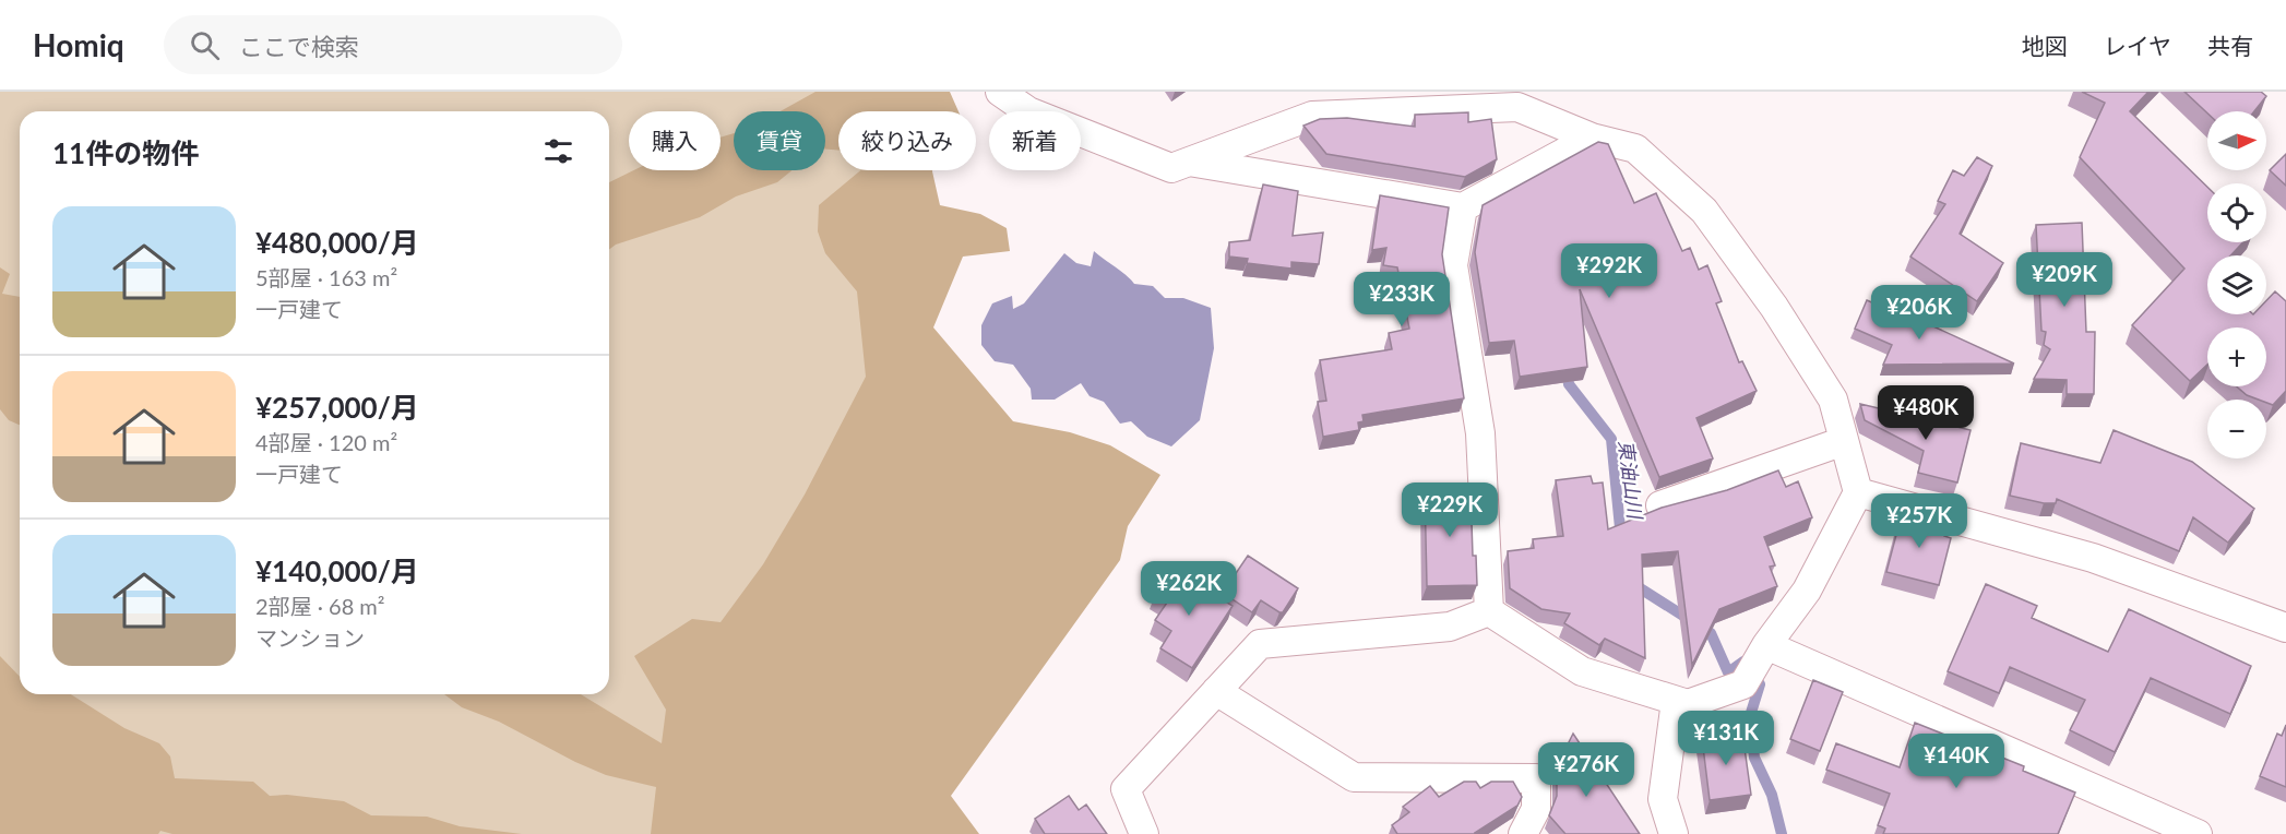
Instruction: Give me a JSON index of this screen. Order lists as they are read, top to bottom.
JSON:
{
  "water": ["東油山川"],
  "north": "right",
  "page": {
    "header": "Homiq",
    "search": "ここで検索",
    "nav": ["地図", "レイヤ", "共有"],
    "map_buttons": ["+", "−"],
    "chip": [
      "購入",
      "賃貸",
      "絞り込み",
      "新着"
    ],
    "heading": "11件の物件",
    "list": [
      {
        "name": "¥480,000/月",
        "note": "5部屋 · 163 m² · 一戸建て"
      },
      {
        "name": "¥257,000/月",
        "note": "4部屋 · 120 m² · 一戸建て"
      },
      {
        "name": "¥140,000/月",
        "note": "2部屋 · 68 m² · マンション"
      }
    ],
    "price": [
      "¥292K",
      "¥209K",
      "¥233K",
      "¥206K",
      "¥480K",
      "¥229K",
      "¥257K",
      "¥262K",
      "¥131K",
      "¥140K",
      "¥276K"
    ]
  }
}
